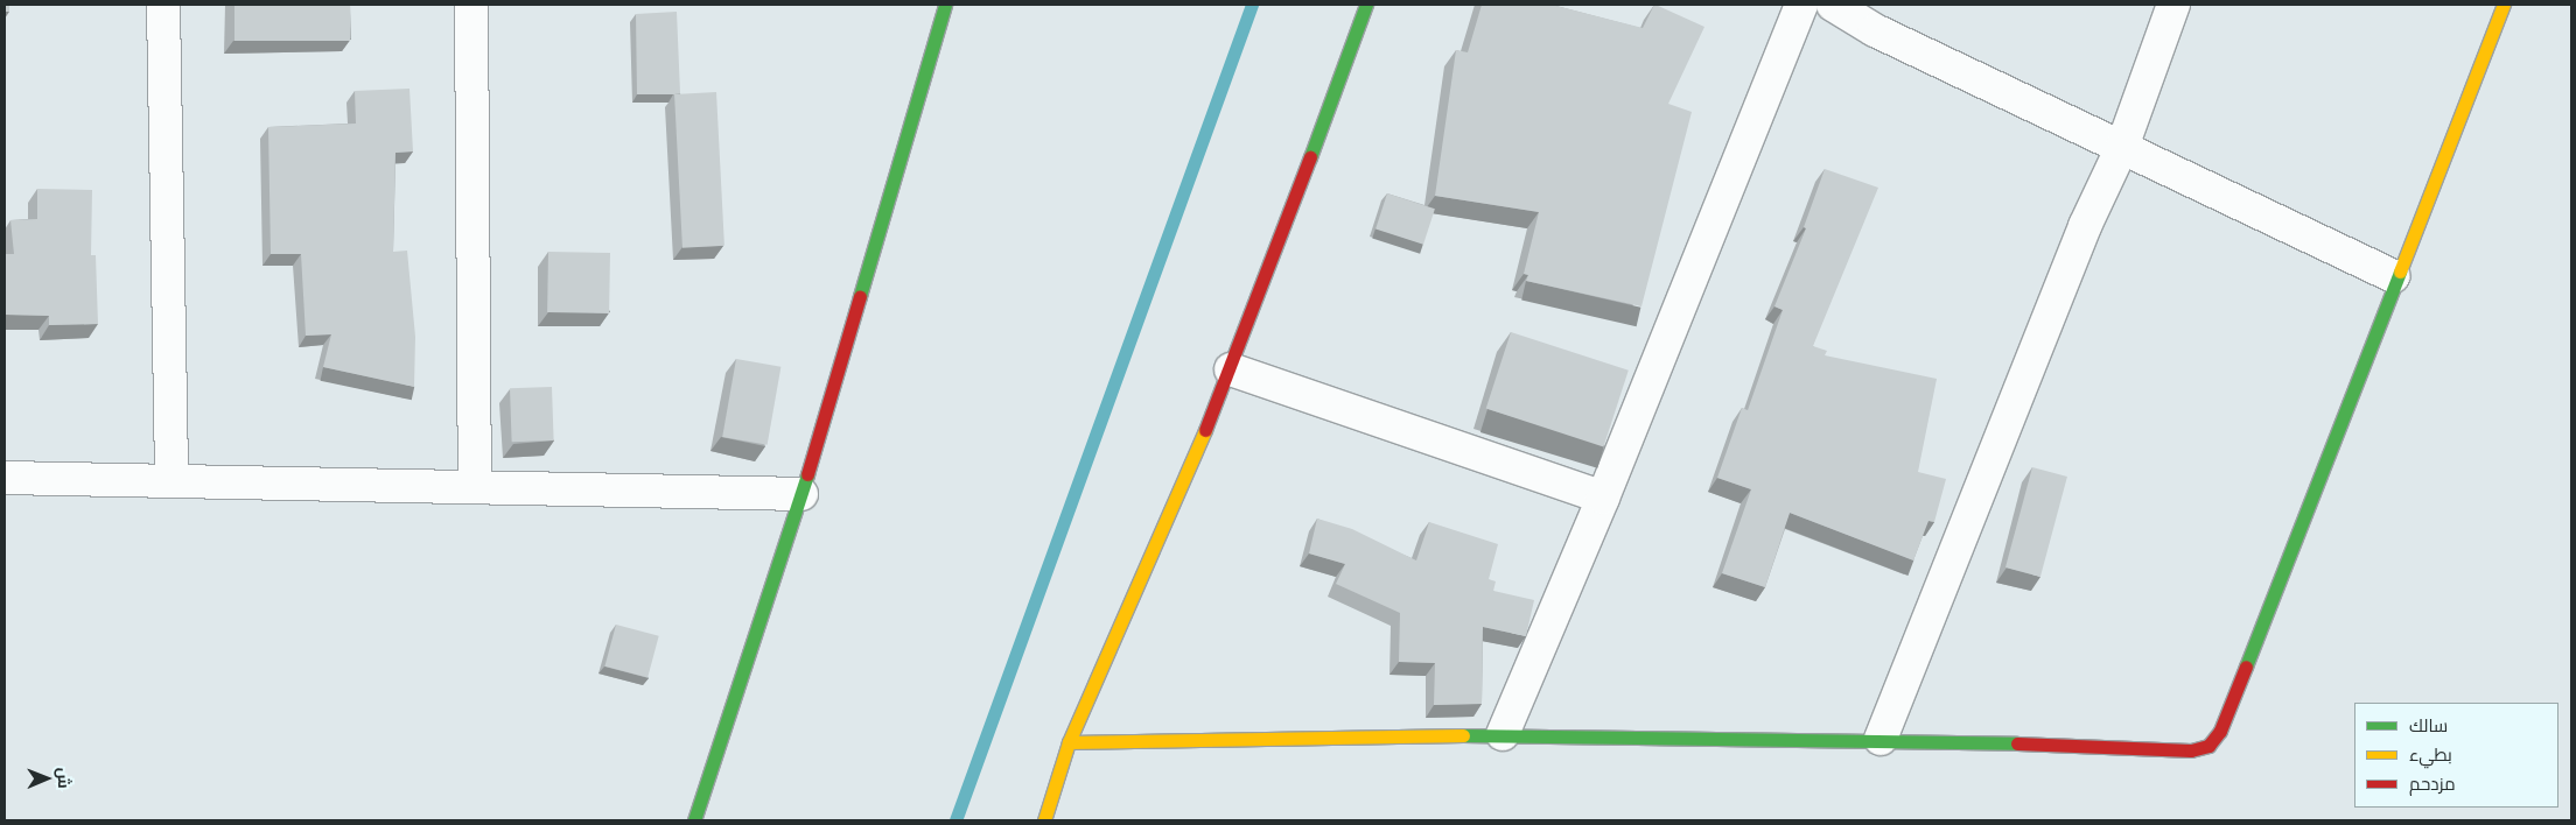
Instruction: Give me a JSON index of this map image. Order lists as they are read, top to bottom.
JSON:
{
  "legend": ["سالك", "بطيء", "مزدحم"],
  "north": "right"
}
